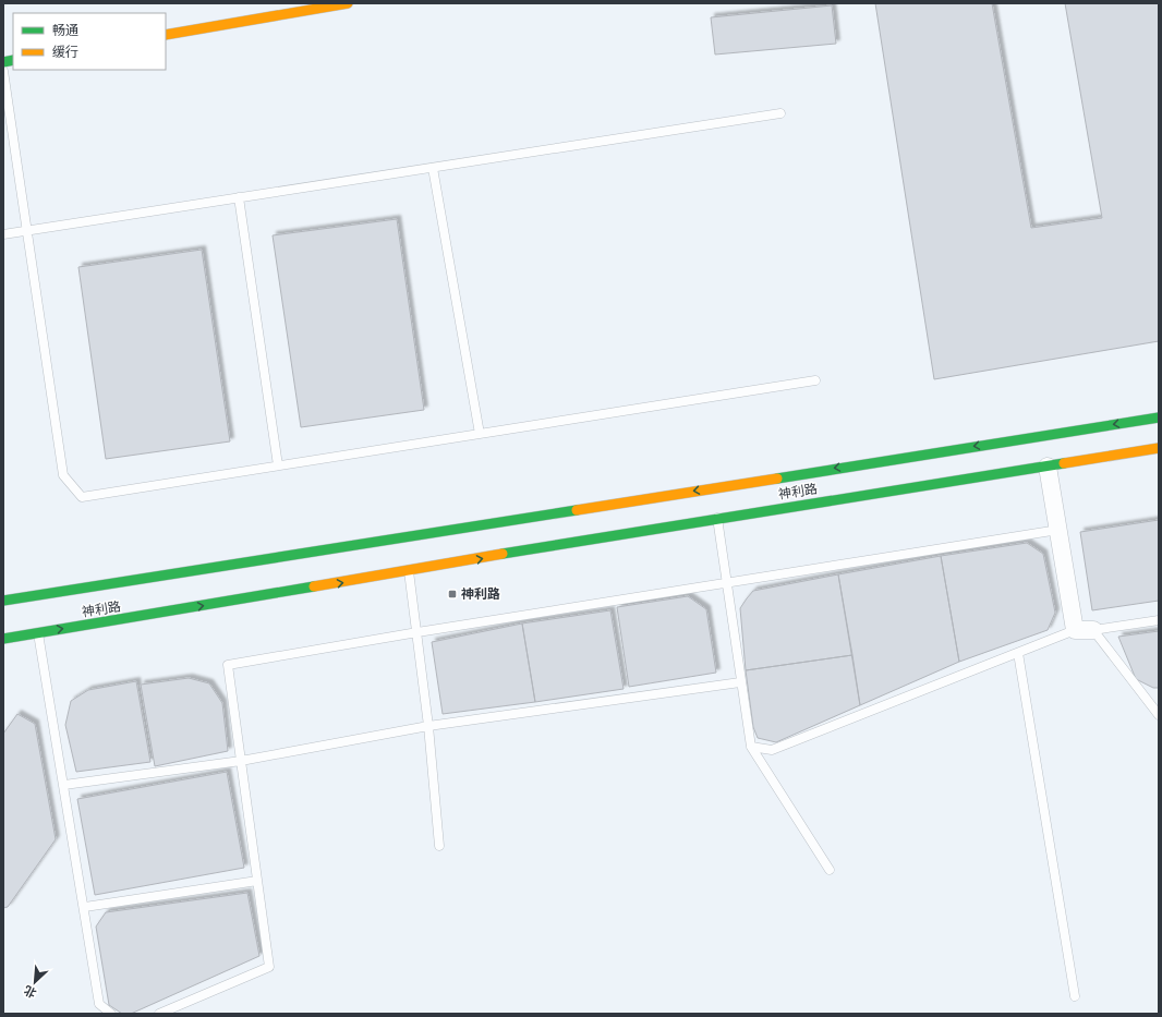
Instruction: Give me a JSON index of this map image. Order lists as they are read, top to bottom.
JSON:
{
  "streets": {
    "main road": ["神利路"]
  },
  "places": {
    "transit": ["神利路"]
  },
  "legend": ["畅通", "缓行"],
  "north": "bottom left"
}
